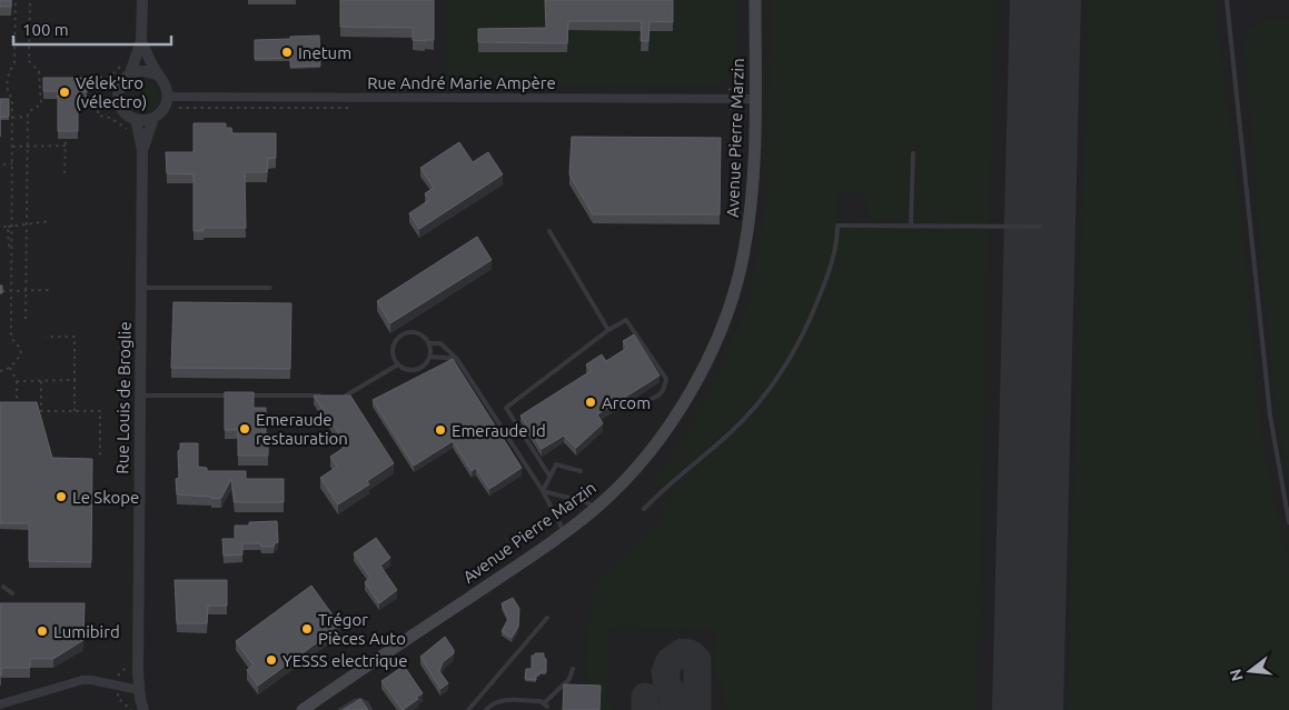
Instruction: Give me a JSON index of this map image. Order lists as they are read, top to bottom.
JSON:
{
  "streets": {
    "main road": ["Avenue Pierre Marzin"],
    "street": ["Rue André Marie Ampère", "Rue Louis de Broglie"]
  },
  "crossings": [
    ["Rue André Marie Ampère", "Avenue Pierre Marzin"],
    ["Rue André Marie Ampère", "Rue Louis de Broglie"]
  ],
  "places": [
    "Inetum",
    "Vélek'tro (vélectro)",
    "Arcom",
    "Emeraude restauration",
    "Emeraude Id",
    "Le Skope",
    "Trégor Pièces Auto",
    "Lumibird",
    "YESSS electrique"
  ],
  "scale_bar": "100 m",
  "north": "left"
}
